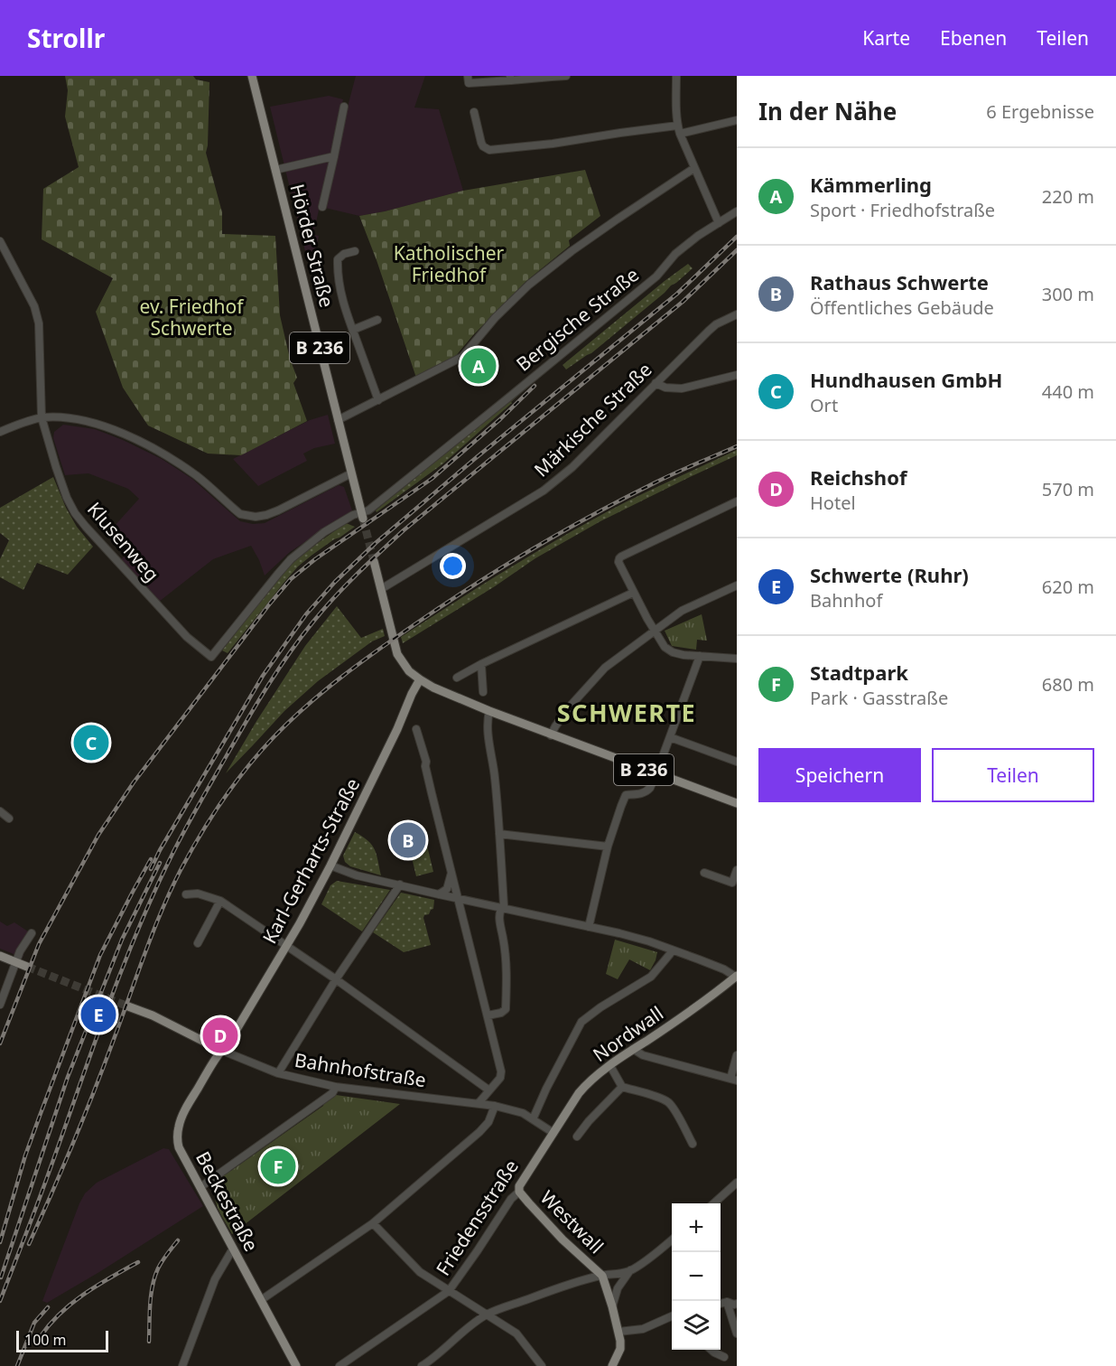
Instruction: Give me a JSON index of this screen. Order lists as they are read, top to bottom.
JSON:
{
  "streets": {
    "main road": [
      "Hörder Straße",
      "B 236",
      "Karl-Gerharts-Straße",
      "Nordwall",
      "Bahnhofstraße",
      "Beckestraße",
      "Friedensstraße",
      "Westwall"
    ],
    "street": ["Bergische Straße", "Märkische Straße", "Klusenweg"]
  },
  "crossings": [
    ["Hörder Straße", "Bergische Straße"],
    ["Bergische Straße", "Klusenweg"],
    ["B 236", "Märkische Straße"],
    ["B 236", "Karl-Gerharts-Straße"],
    ["Karl-Gerharts-Straße", "Bahnhofstraße"],
    ["Karl-Gerharts-Straße", "Beckestraße"],
    ["Nordwall", "Bahnhofstraße"],
    ["Nordwall", "Friedensstraße"],
    ["Bahnhofstraße", "Beckestraße"],
    ["Bahnhofstraße", "Friedensstraße"],
    ["Friedensstraße", "Westwall"]
  ],
  "districts": ["SCHWERTE"],
  "parks": ["Katholischer Friedhof", "ev. Friedhof Schwerte"],
  "scale_bar": "100 m",
  "page": {
    "header": "Strollr",
    "nav": ["Karte", "Ebenen", "Teilen"],
    "heading": ["In der Nähe", "6 Ergebnisse"],
    "list": [
      {
        "mark": "A",
        "name": "Kämmerling",
        "note": "Sport · Friedhofstraße",
        "value": "220 m"
      },
      {
        "mark": "B",
        "name": "Rathaus Schwerte",
        "note": "Öffentliches Gebäude",
        "value": "300 m"
      },
      {
        "mark": "C",
        "name": "Hundhausen GmbH",
        "note": "Ort",
        "value": "440 m"
      },
      {
        "mark": "D",
        "name": "Reichshof",
        "note": "Hotel",
        "value": "570 m"
      },
      {
        "mark": "E",
        "name": "Schwerte (Ruhr)",
        "note": "Bahnhof",
        "value": "620 m"
      },
      {
        "mark": "F",
        "name": "Stadtpark",
        "note": "Park · Gasstraße",
        "value": "680 m"
      }
    ],
    "pins": [
      "A",
      "C",
      "B",
      "E",
      "D",
      "F"
    ],
    "buttons": ["Speichern", "Teilen"],
    "map_buttons": ["+", "−"],
    "scale": "100 m"
  }
}
